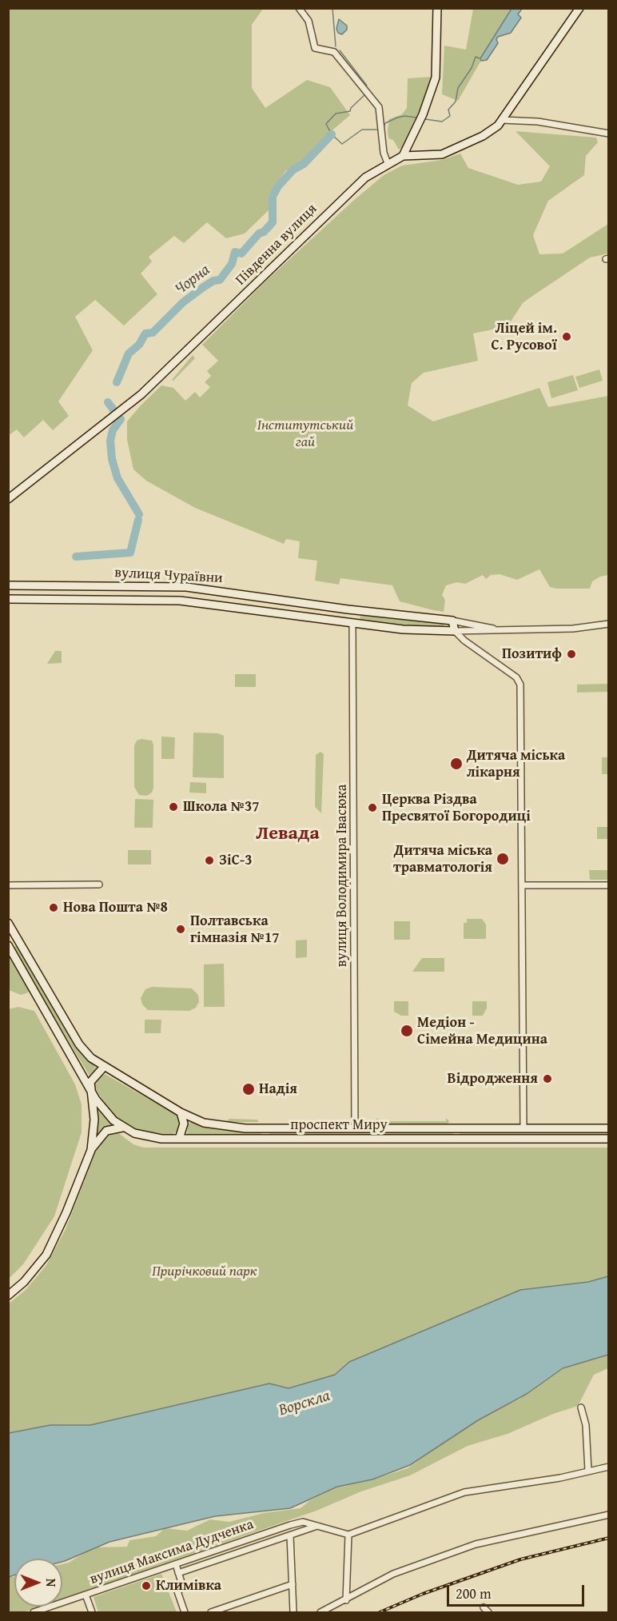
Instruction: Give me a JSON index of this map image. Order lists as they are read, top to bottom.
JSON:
{
  "streets": {
    "main road": ["Південна вулиця", "вулиця Чураївни", "проспект Миру"],
    "street": ["вулиця Володимира Івасюка", "вулиця Максима Дудченка"]
  },
  "crossings": [
    ["вулиця Чураївни", "вулиця Володимира Івасюка"],
    ["вулиця Володимира Івасюка", "проспект Миру"]
  ],
  "districts": ["Левада"],
  "water": ["Чорна", "Ворскла"],
  "parks": ["Інститутський гай", "Прирічковий парк"],
  "places": [
    "Ліцей ім. С. Русової",
    "Позитиф",
    "Дитяча міська лікарня",
    "Школа №37",
    "Церква Різдва Пресвятої Богородиці",
    "Дитяча міська травматологія",
    "ЗіС-3",
    "Нова Пошта №8",
    "Полтавська гімназія №17",
    "Медіон - Сімейна Медицина",
    "Відродження",
    "Надія",
    "Климівка"
  ],
  "scale_bar": "200 m",
  "north": "right"
}
